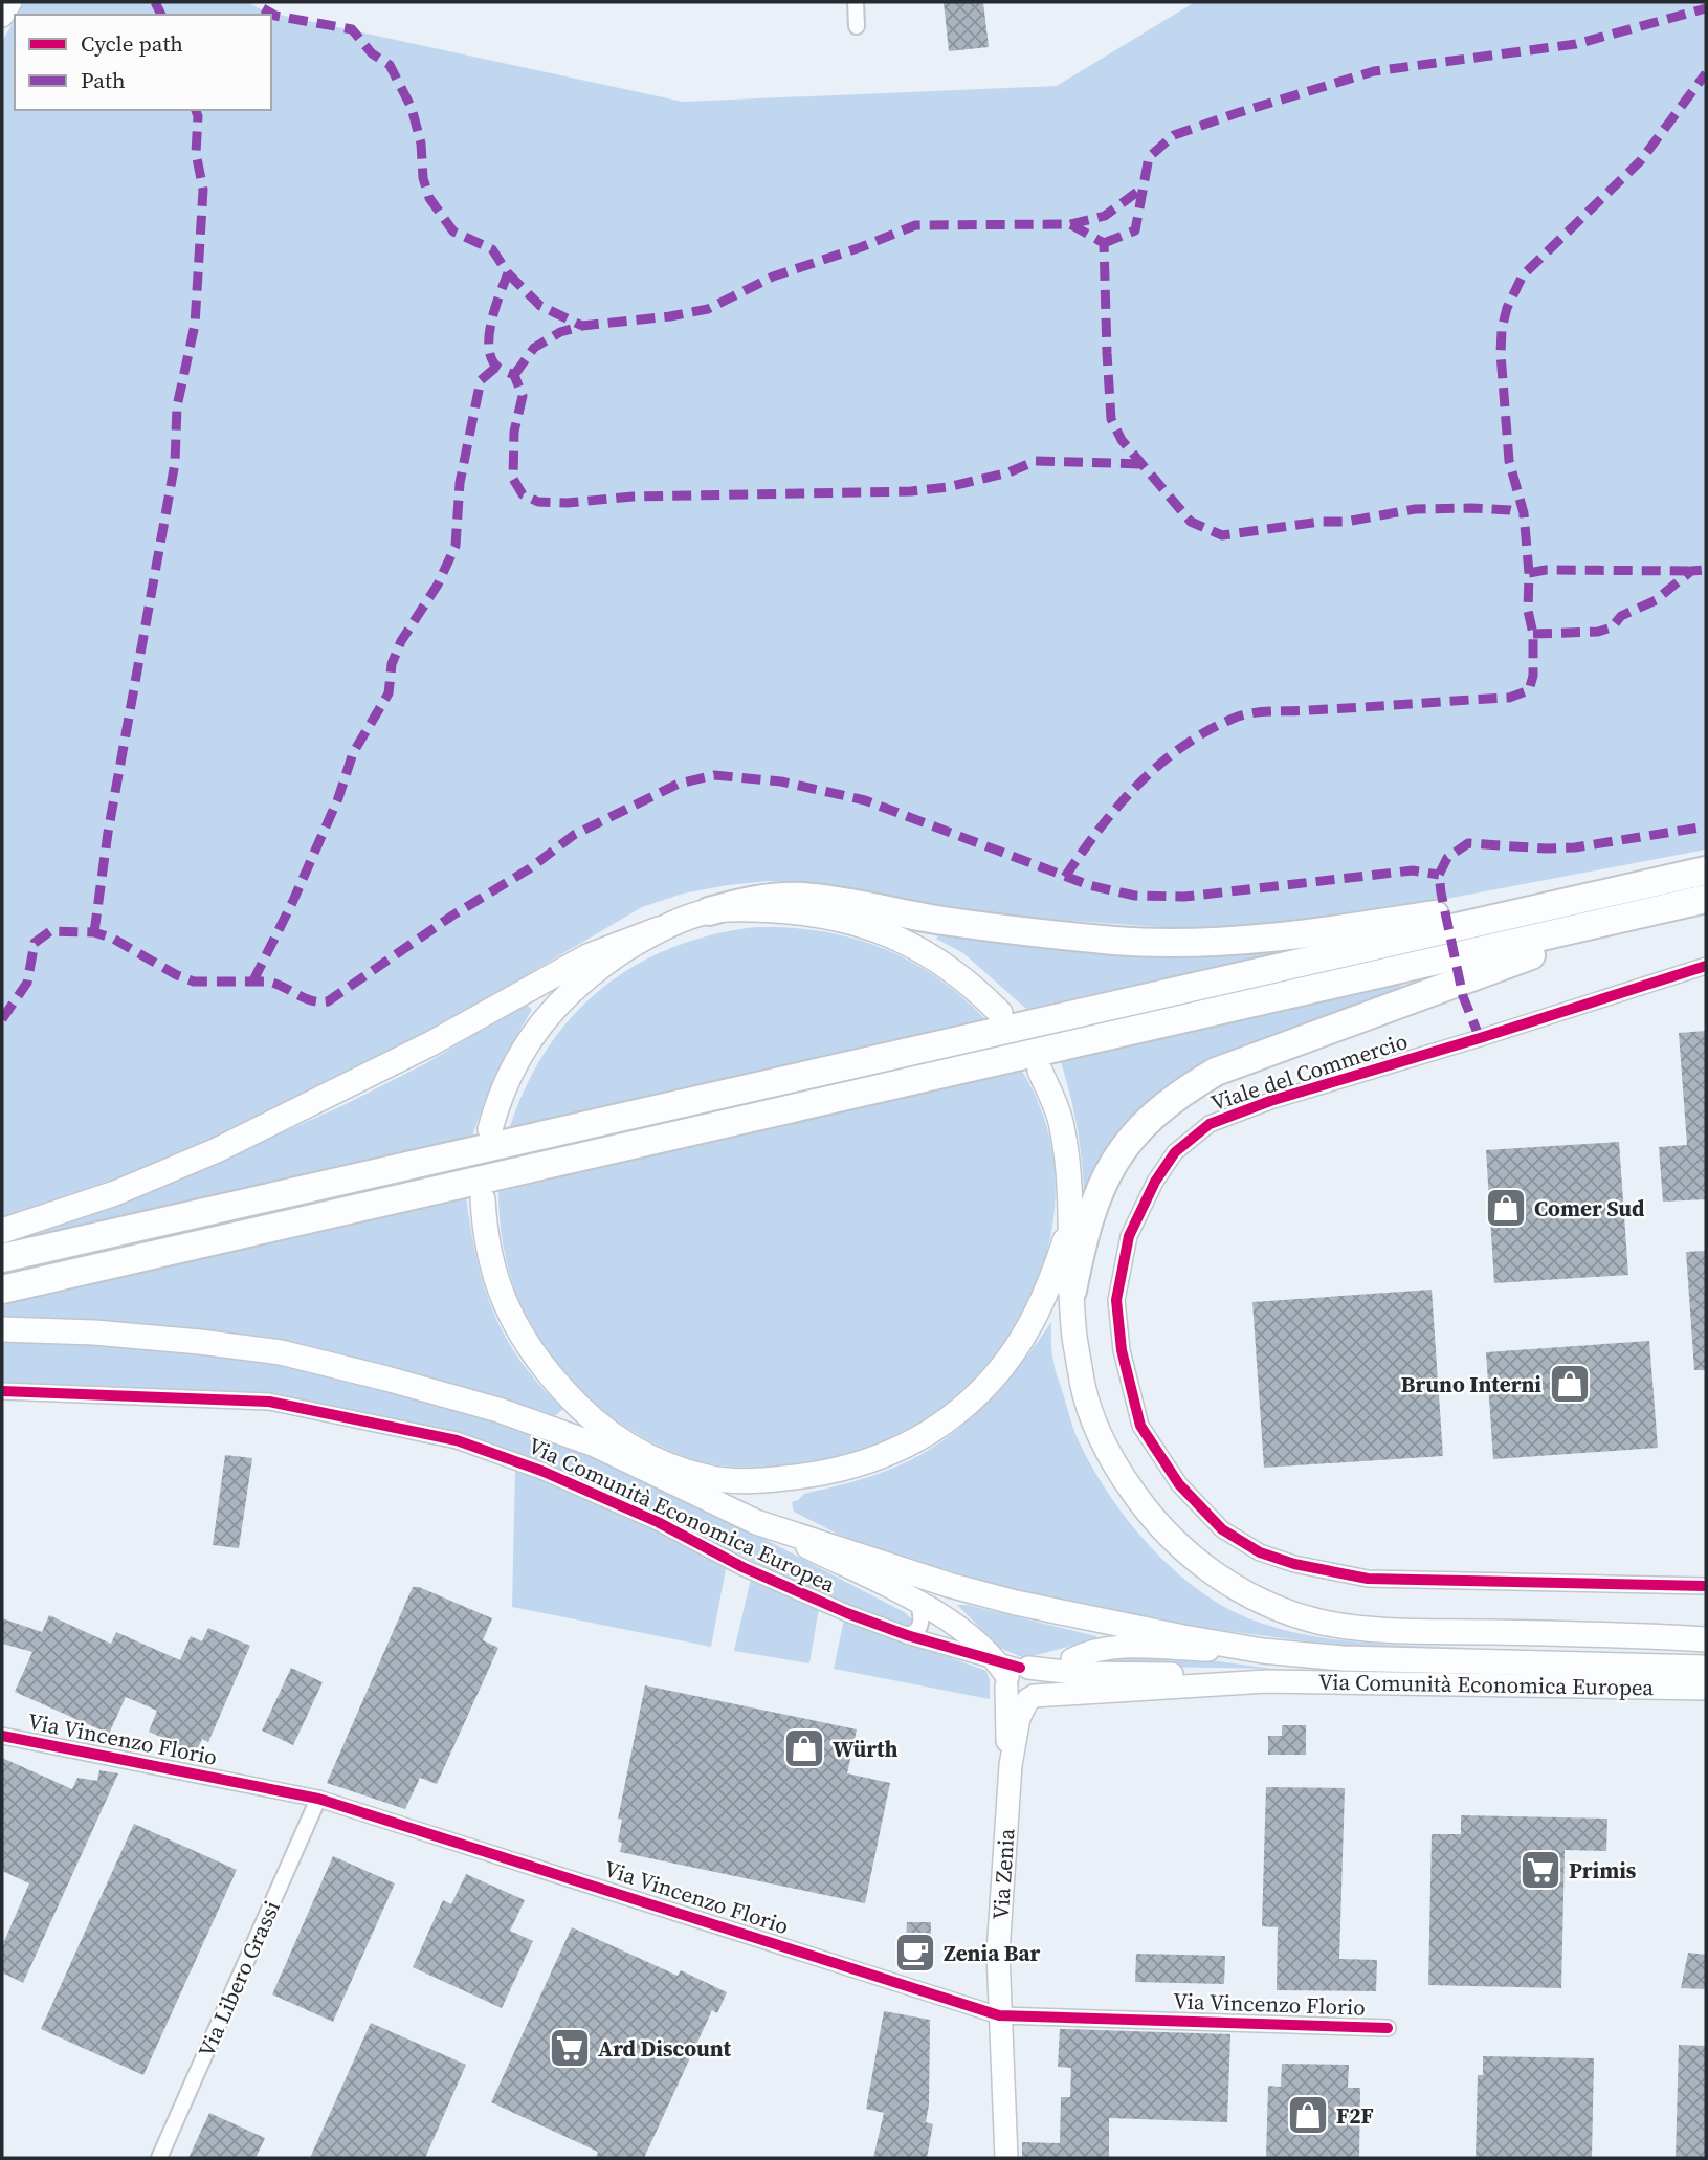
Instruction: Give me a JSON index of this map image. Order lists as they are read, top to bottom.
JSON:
{
  "streets": {
    "street": [
      "Viale del Commercio",
      "Via Comunità Economica Europea",
      "Via Vincenzo Florio",
      "Via Zenia",
      "Via Libero Grassi"
    ]
  },
  "crossings": [
    ["Via Vincenzo Florio", "Via Zenia"],
    ["Via Vincenzo Florio", "Via Libero Grassi"]
  ],
  "places": {
    "shop": [
      "Comer Sud",
      "Bruno Interni",
      "Würth",
      "F2F"
    ],
    "supermarket": ["Primis", "Ard Discount"],
    "cafe": ["Zenia Bar"]
  },
  "legend": ["Cycle path", "Path"]
}
